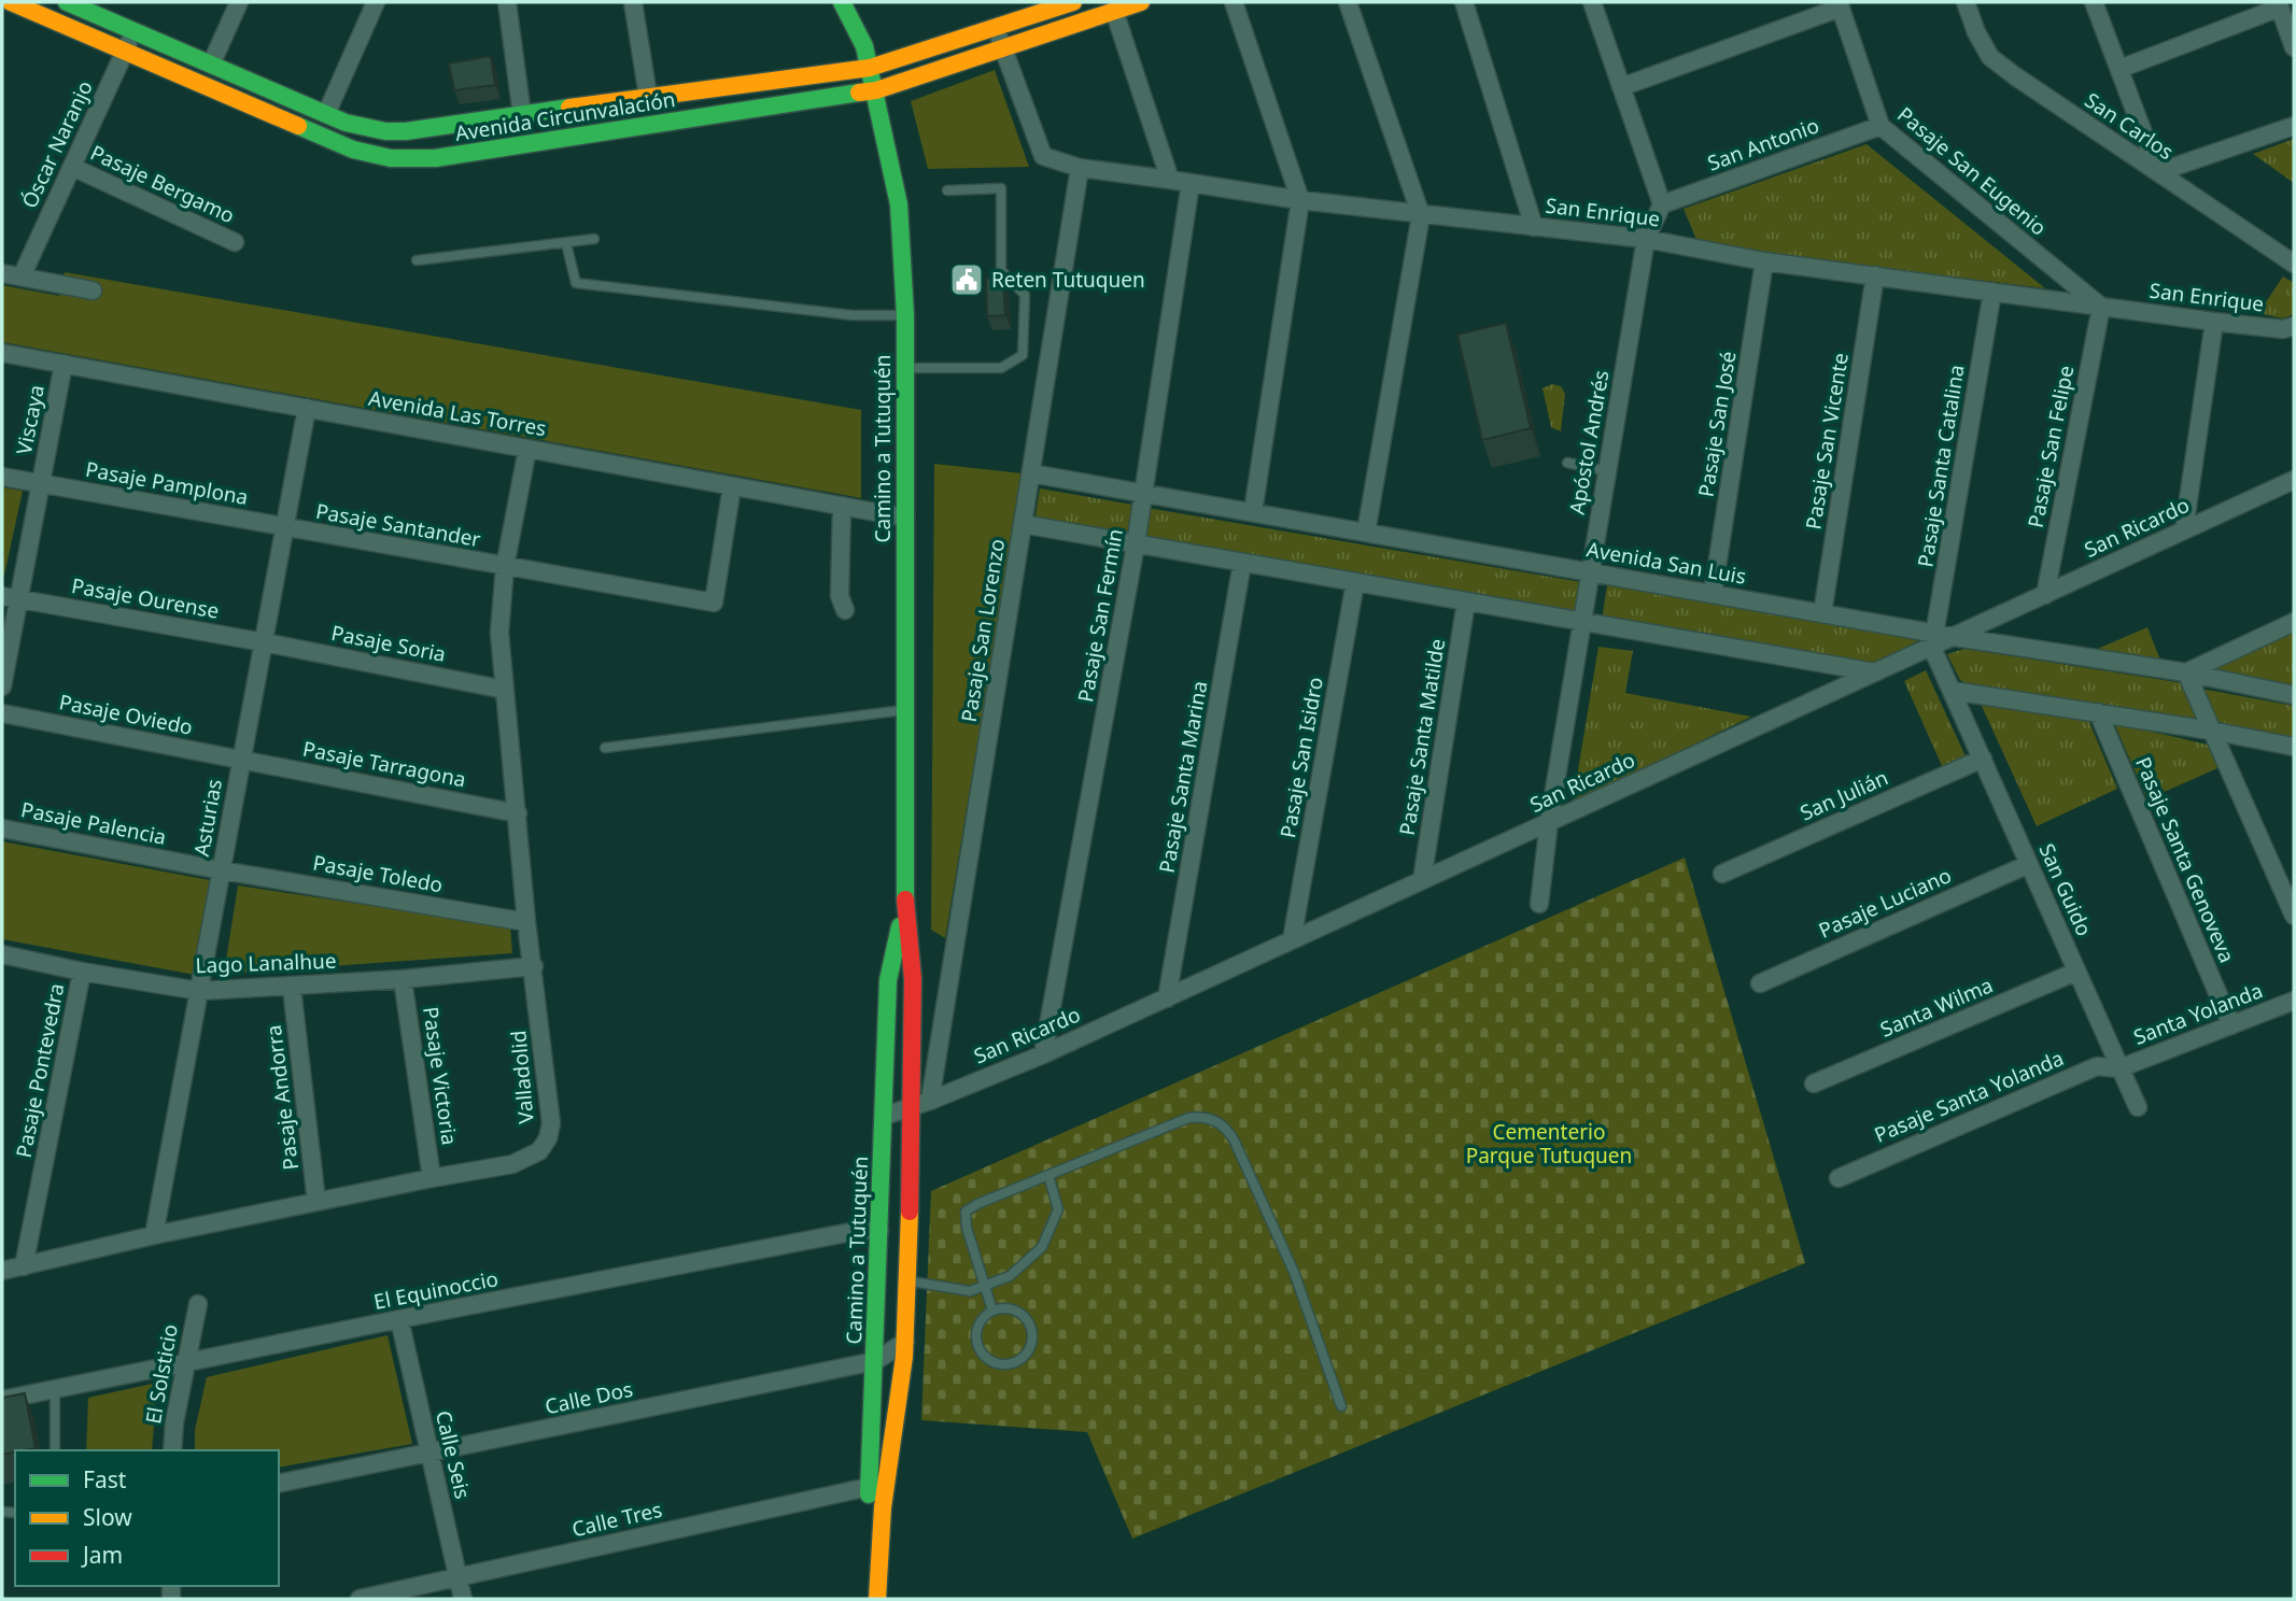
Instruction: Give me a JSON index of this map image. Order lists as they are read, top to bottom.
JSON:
{
  "streets": {
    "street": [
      "Avenida Circunvalación",
      "San Carlos",
      "Óscar Naranjo",
      "San Antonio",
      "Pasaje San Eugenio",
      "Pasaje Bergamo",
      "San Enrique",
      "Avenida Las Torres",
      "Viscaya",
      "Pasaje San José",
      "Pasaje San Vicente",
      "Apóstol Andrés",
      "Pasaje San Felipe",
      "Camino a Tutuquén",
      "Pasaje Santa Catalina",
      "Pasaje Pamplona",
      "Pasaje Santander",
      "San Ricardo",
      "Avenida San Luis",
      "Pasaje Ourense",
      "Pasaje San Fermín",
      "Pasaje San Lorenzo",
      "Pasaje Soria",
      "Pasaje Oviedo",
      "Pasaje Santa Matilde",
      "Pasaje San Isidro",
      "Pasaje Tarragona",
      "Pasaje Santa Marina",
      "San Julián",
      "Asturias",
      "Pasaje Palencia",
      "Pasaje Santa Genoveva",
      "Pasaje Toledo",
      "San Guido",
      "Pasaje Luciano",
      "Lago Lanalhue",
      "Santa Wilma",
      "Santa Yolanda",
      "Pasaje Pontevedra",
      "Pasaje Victoria",
      "Valladolid",
      "Pasaje Santa Yolanda",
      "Pasaje Andorra",
      "El Equinoccio",
      "El Solsticio",
      "Calle Dos",
      "Calle Seis",
      "Calle Tres"
    ]
  },
  "crossings": [
    ["Avenida Circunvalación", "Óscar Naranjo"],
    ["Avenida Circunvalación", "San Enrique"],
    ["Avenida Circunvalación", "Camino a Tutuquén"],
    ["Óscar Naranjo", "Pasaje Bergamo"],
    ["San Antonio", "Pasaje San Eugenio"],
    ["San Antonio", "Apóstol Andrés"],
    ["Pasaje San Eugenio", "San Enrique"],
    ["Pasaje San Eugenio", "Pasaje San Felipe"],
    ["San Enrique", "Pasaje San José"],
    ["San Enrique", "Pasaje San Vicente"],
    ["San Enrique", "Apóstol Andrés"],
    ["San Enrique", "Pasaje San Felipe"],
    ["San Enrique", "Pasaje Santa Catalina"],
    ["San Enrique", "Pasaje San Fermín"],
    ["San Enrique", "Pasaje San Lorenzo"],
    ["Avenida Las Torres", "Viscaya"],
    ["Avenida Las Torres", "Camino a Tutuquén"],
    ["Avenida Las Torres", "Pasaje Santander"],
    ["Avenida Las Torres", "Asturias"],
    ["Avenida Las Torres", "Valladolid"],
    ["Viscaya", "Pasaje Pamplona"],
    ["Viscaya", "Pasaje Ourense"],
    ["Pasaje San José", "Avenida San Luis"],
    ["Pasaje San Vicente", "Avenida San Luis"],
    ["Apóstol Andrés", "San Ricardo"],
    ["Apóstol Andrés", "Avenida San Luis"],
    ["Pasaje San Felipe", "San Ricardo"],
    ["Camino a Tutuquén", "San Ricardo"],
    ["Camino a Tutuquén", "El Equinoccio"],
    ["Camino a Tutuquén", "Calle Dos"],
    ["Camino a Tutuquén", "Calle Tres"],
    ["Pasaje Santa Catalina", "San Ricardo"],
    ["Pasaje Santa Catalina", "Avenida San Luis"],
    ["Pasaje Pamplona", "Pasaje Santander"],
    ["Pasaje Pamplona", "Asturias"],
    ["Pasaje Santander", "Asturias"],
    ["Pasaje Santander", "Valladolid"],
    ["San Ricardo", "Avenida San Luis"],
    ["San Ricardo", "Pasaje San Fermín"],
    ["San Ricardo", "Pasaje San Lorenzo"],
    ["San Ricardo", "Pasaje Santa Matilde"],
    ["San Ricardo", "Pasaje San Isidro"],
    ["San Ricardo", "Pasaje Santa Marina"],
    ["Avenida San Luis", "Pasaje San Fermín"],
    ["Avenida San Luis", "Pasaje San Lorenzo"],
    ["Pasaje Ourense", "Pasaje Soria"],
    ["Pasaje Ourense", "Asturias"],
    ["Pasaje Soria", "Asturias"],
    ["Pasaje Soria", "Valladolid"],
    ["Pasaje Oviedo", "Pasaje Tarragona"],
    ["Pasaje Oviedo", "Asturias"],
    ["Pasaje Tarragona", "Asturias"],
    ["Pasaje Tarragona", "Valladolid"],
    ["San Julián", "San Guido"],
    ["Asturias", "Pasaje Palencia"],
    ["Asturias", "Pasaje Toledo"],
    ["Asturias", "Lago Lanalhue"],
    ["Asturias", "Valladolid"],
    ["Pasaje Palencia", "Pasaje Toledo"],
    ["Pasaje Santa Genoveva", "Santa Yolanda"],
    ["Pasaje Toledo", "Valladolid"],
    ["San Guido", "Pasaje Luciano"],
    ["San Guido", "Santa Wilma"],
    ["San Guido", "Santa Yolanda"],
    ["San Guido", "Pasaje Santa Yolanda"],
    ["Lago Lanalhue", "Pasaje Pontevedra"],
    ["Lago Lanalhue", "Pasaje Victoria"],
    ["Lago Lanalhue", "Valladolid"],
    ["Lago Lanalhue", "Pasaje Andorra"],
    ["Santa Yolanda", "Pasaje Santa Yolanda"],
    ["Pasaje Pontevedra", "Valladolid"],
    ["Pasaje Victoria", "Valladolid"],
    ["Valladolid", "Pasaje Andorra"],
    ["El Equinoccio", "El Solsticio"],
    ["El Equinoccio", "Calle Seis"],
    ["Calle Dos", "Calle Seis"],
    ["Calle Seis", "Calle Tres"]
  ],
  "parks": ["Cementerio Parque Tutuquen"],
  "places": {
    "public building": ["Reten Tutuquen"]
  },
  "legend": ["Fast", "Slow", "Jam"]
}
